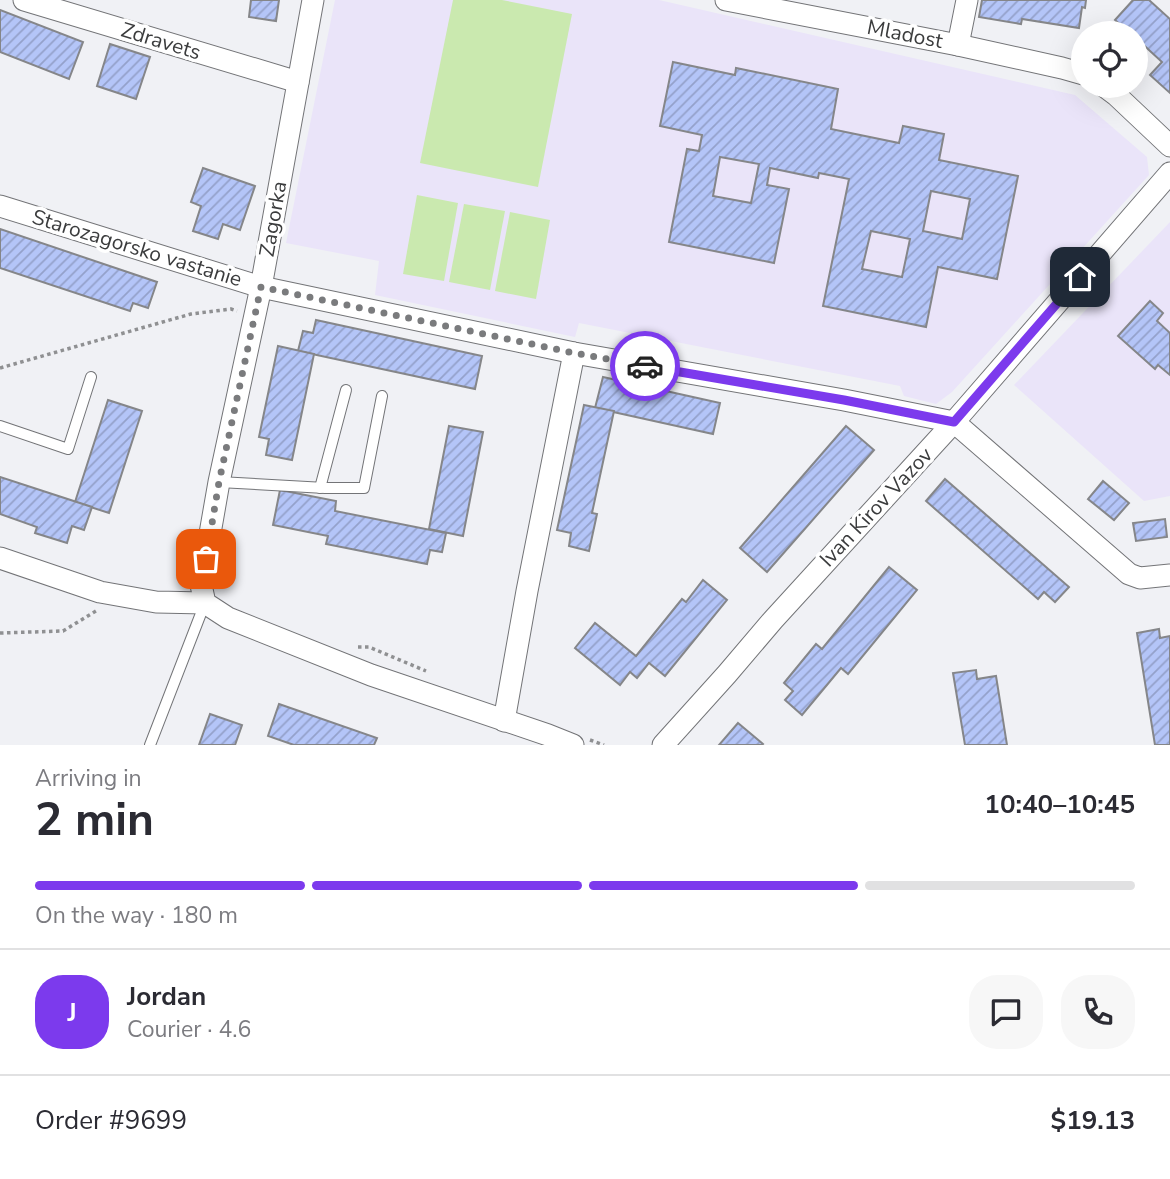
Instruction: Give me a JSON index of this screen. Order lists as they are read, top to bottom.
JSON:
{
  "streets": {
    "street": [
      "Mladost",
      "Zdravets",
      "Zagorka",
      "Starozagorsko vastanie",
      "Ivan Kirov Vazov"
    ]
  },
  "crossings": [
    ["Zdravets", "Zagorka"],
    ["Zagorka", "Starozagorsko vastanie"],
    ["Starozagorsko vastanie", "Ivan Kirov Vazov"]
  ],
  "page": {
    "heading": ["2 min", "Arriving in", "10:40–10:45"],
    "panel": [
      "Jordan",
      "Courier · 4.6",
      "Order #9699",
      "$19.13"
    ],
    "bar": "On the way · 180 m",
    "round": "J"
  }
}
